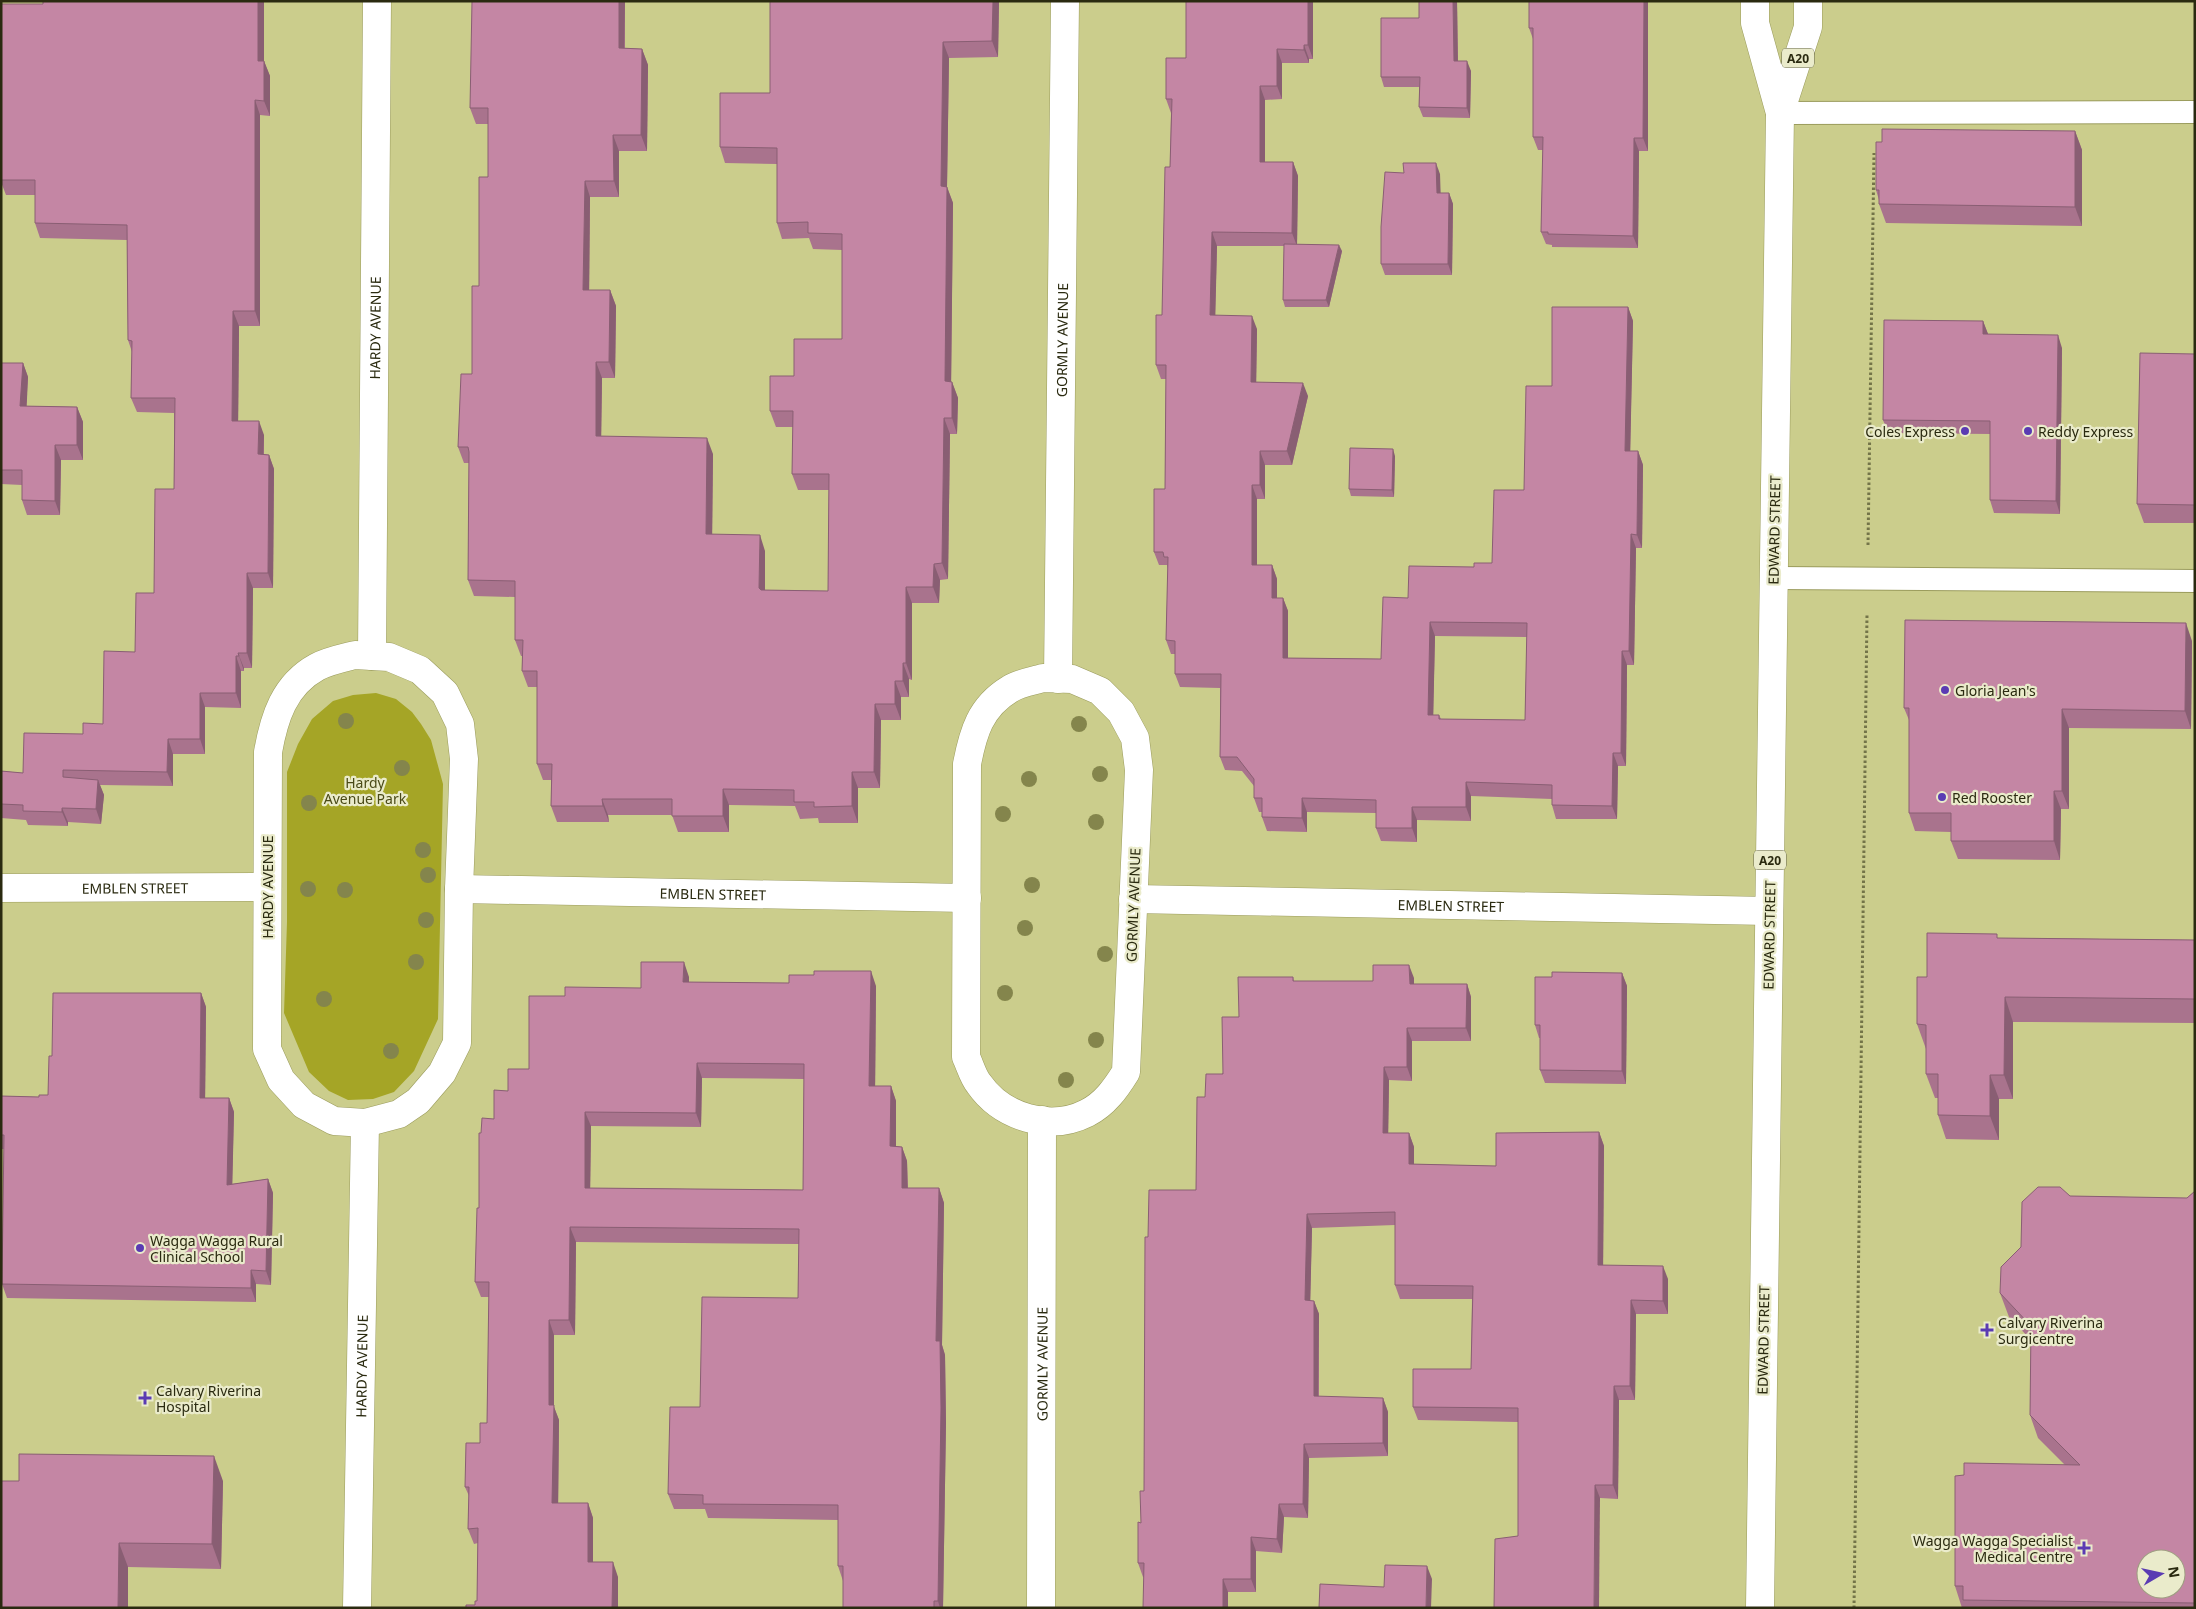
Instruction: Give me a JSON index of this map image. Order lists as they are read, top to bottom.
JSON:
{
  "streets": {
    "main road": [
      "A20",
      "HARDY AVENUE",
      "GORMLY AVENUE",
      "EDWARD STREET",
      "EMBLEN STREET"
    ]
  },
  "crossings": [
    ["HARDY AVENUE", "EMBLEN STREET"],
    ["GORMLY AVENUE", "EMBLEN STREET"],
    ["EDWARD STREET", "EMBLEN STREET"]
  ],
  "parks": ["Hardy Avenue Park"],
  "places": {
    "other": [
      "Coles Express",
      "Reddy Express",
      "Gloria Jean's",
      "Red Rooster",
      "Wagga Wagga Rural Clinical School"
    ],
    "health": ["Calvary Riverina Surgicentre", "Calvary Riverina Hospital", "Wagga Wagga Specialist Medical Centre"]
  },
  "north": "right"
}
